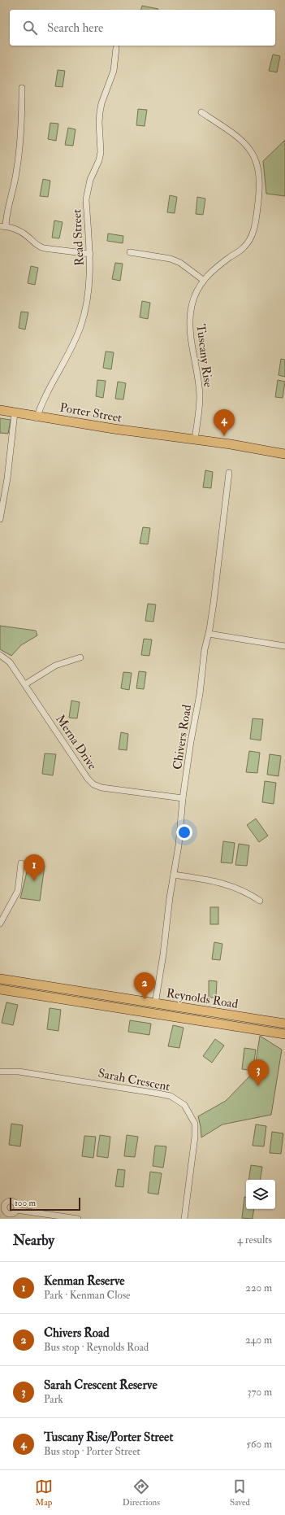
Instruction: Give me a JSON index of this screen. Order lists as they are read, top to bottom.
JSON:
{
  "streets": {
    "main road": ["Porter Street", "Reynolds Road"],
    "street": [
      "Read Street",
      "Tuscany Rise",
      "Chivers Road",
      "Merna Drive",
      "Sarah Crescent"
    ]
  },
  "crossings": [
    ["Read Street", "Porter Street"],
    ["Tuscany Rise", "Porter Street"],
    ["Chivers Road", "Merna Drive"],
    ["Chivers Road", "Reynolds Road"]
  ],
  "scale_bar": "100 m",
  "page": {
    "search": "Search here",
    "pins": [
      "4",
      "1",
      "2",
      "3"
    ],
    "scale": "100 m",
    "heading": ["Nearby", "4 results"],
    "list": [
      {
        "mark": "1",
        "name": "Kenman Reserve",
        "note": "Park · Kenman Close",
        "value": "220 m"
      },
      {
        "mark": "2",
        "name": "Chivers Road",
        "note": "Bus stop · Reynolds Road",
        "value": "240 m"
      },
      {
        "mark": "3",
        "name": "Sarah Crescent Reserve",
        "note": "Park",
        "value": "370 m"
      },
      {
        "mark": "4",
        "name": "Tuscany Rise/Porter Street",
        "note": "Bus stop · Porter Street",
        "value": "560 m"
      }
    ],
    "nav": ["Map", "Directions", "Saved"]
  }
}
